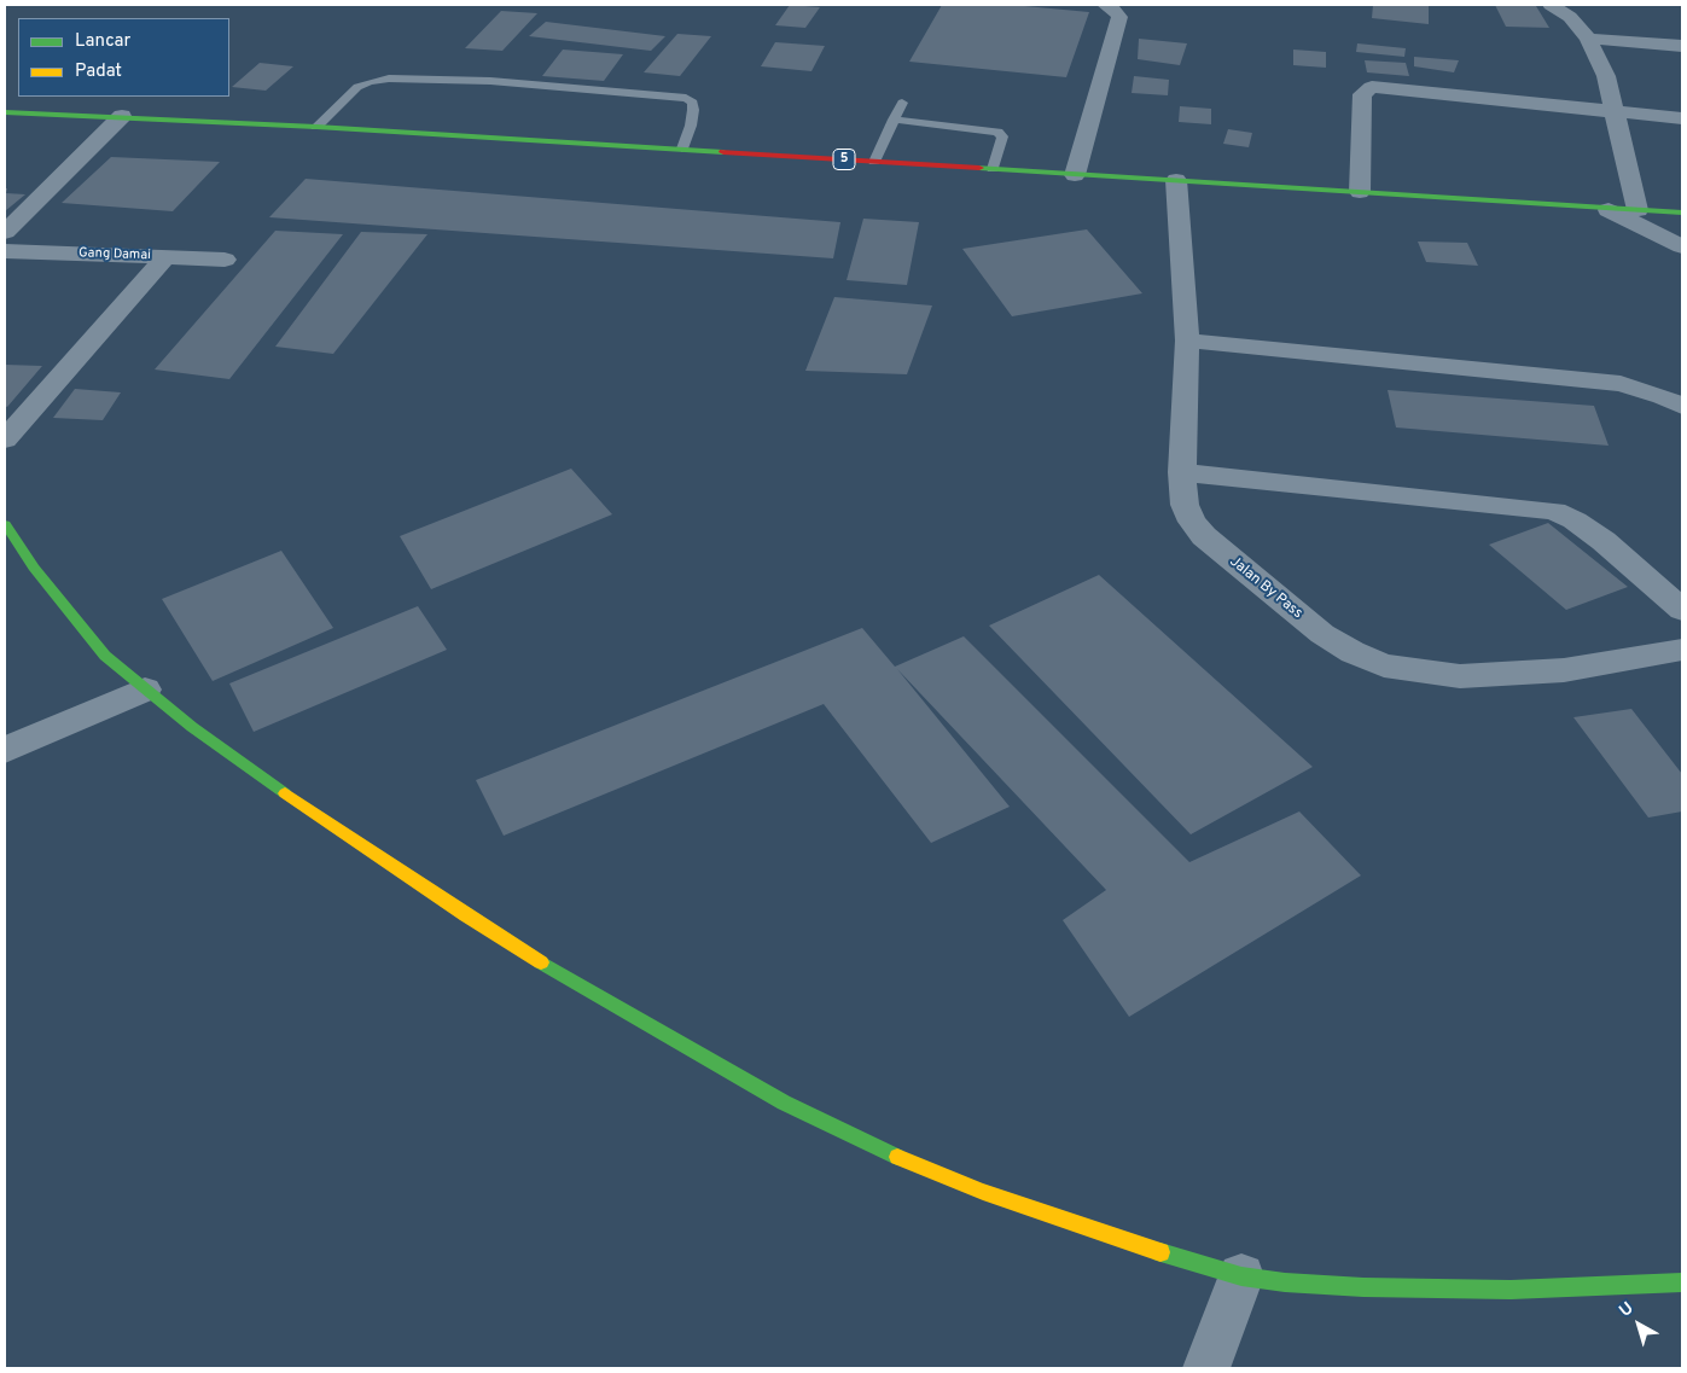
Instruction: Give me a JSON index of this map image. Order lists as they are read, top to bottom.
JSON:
{
  "streets": {
    "main road": ["5"],
    "street": ["Gang Damai", "Jalan By Pass"]
  },
  "crossings": [
    ["5", "Jalan By Pass"]
  ],
  "legend": ["Lancar", "Padat"],
  "north": "top left"
}
